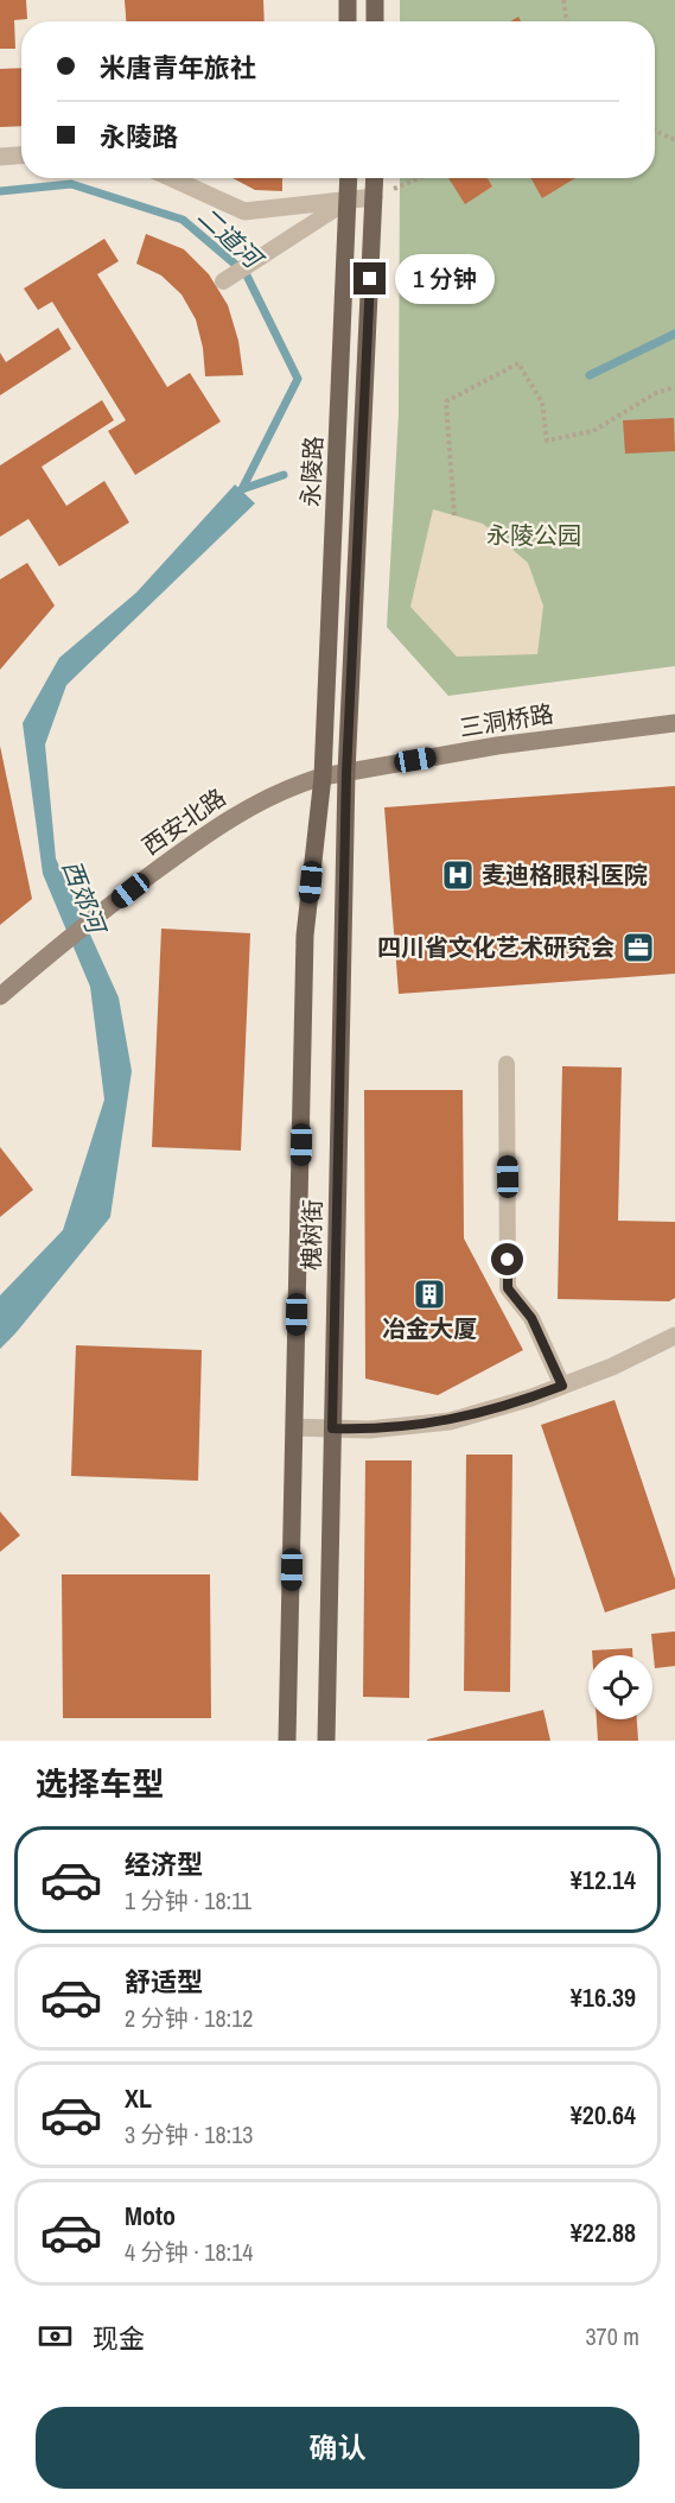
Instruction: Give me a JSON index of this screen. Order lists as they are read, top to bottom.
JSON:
{
  "streets": {
    "main road": ["永陵路", "槐树街"],
    "street": ["三洞桥路", "西安北路"]
  },
  "crossings": [
    ["永陵路", "三洞桥路"],
    ["永陵路", "西安北路"],
    ["永陵路", "槐树街"],
    ["三洞桥路", "西安北路"],
    ["三洞桥路", "槐树街"],
    ["西安北路", "槐树街"]
  ],
  "water": ["二道河", "西郊河"],
  "parks": ["永陵公园"],
  "places": {
    "hospital": ["麦迪格眼科医院"],
    "office": ["四川省文化艺术研究会"],
    "building": ["冶金大厦"]
  },
  "page": {
    "banner": ["米唐青年旅社", "永陵路"],
    "bubble": "1 分钟",
    "heading": "选择车型",
    "list": [
      {
        "name": "经济型",
        "note": "1 分钟 · 18:11",
        "value": "¥12.14"
      },
      {
        "name": "舒适型",
        "note": "2 分钟 · 18:12",
        "value": "¥16.39"
      },
      {
        "name": "XL",
        "note": "3 分钟 · 18:13",
        "value": "¥20.64"
      },
      {
        "name": "Moto",
        "note": "4 分钟 · 18:14",
        "value": "¥22.88"
      }
    ],
    "pay": ["现金", "370 m"],
    "buttons": "确认"
  }
}
